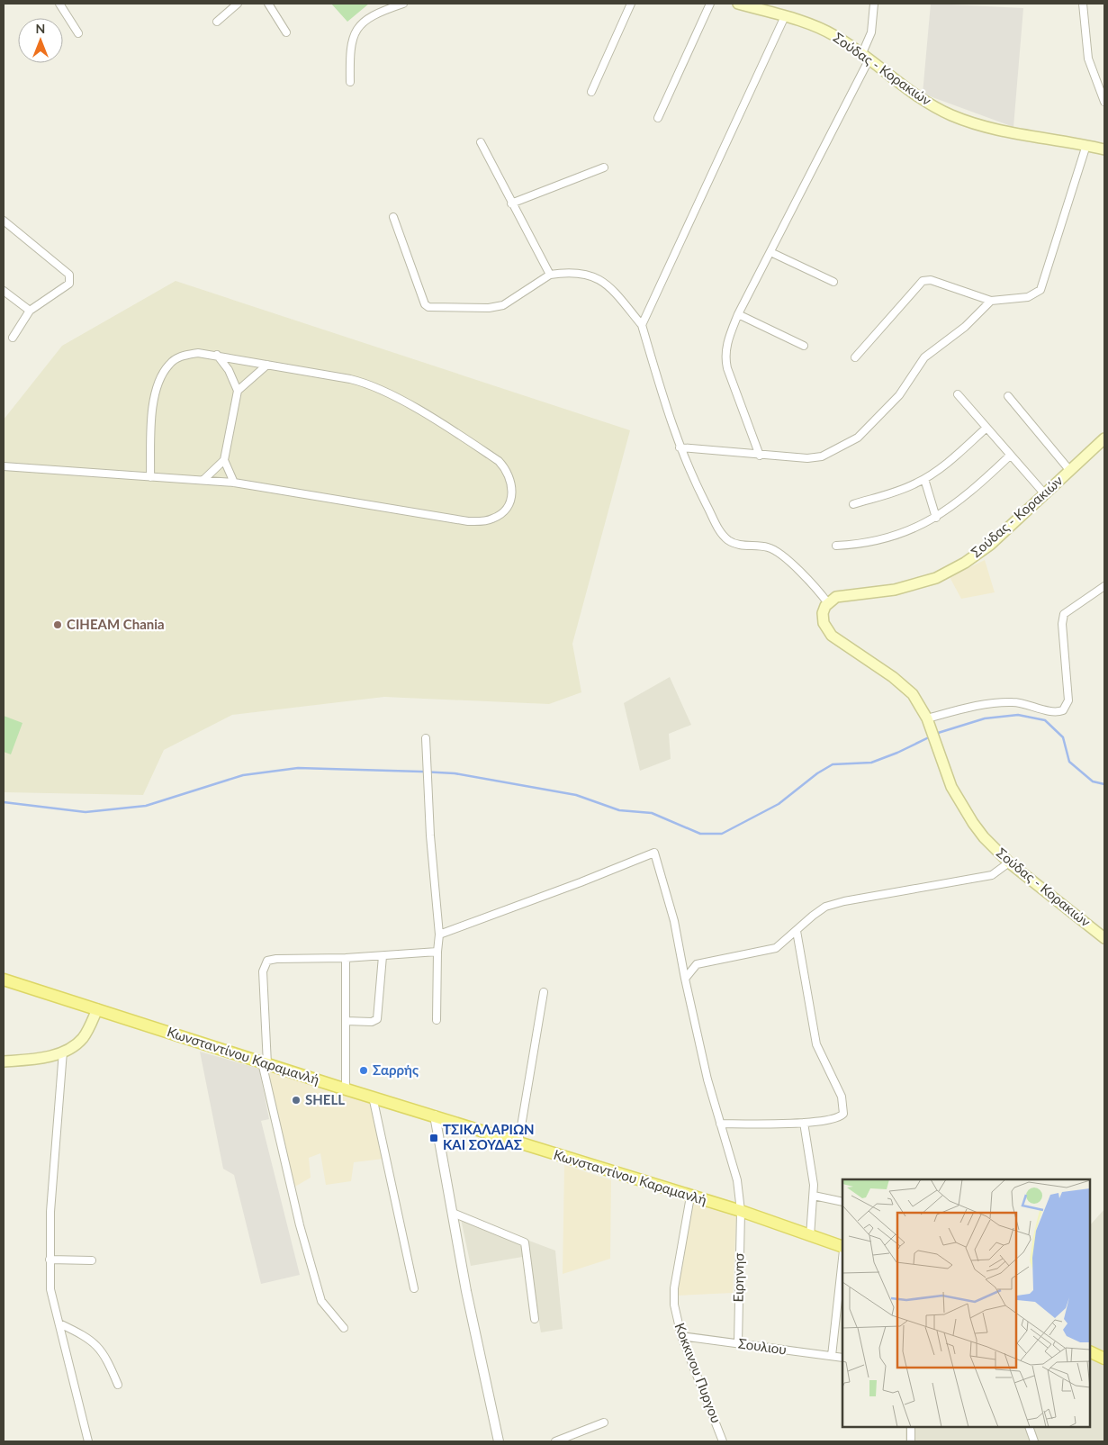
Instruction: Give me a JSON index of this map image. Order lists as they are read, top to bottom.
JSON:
{
  "streets": {
    "main road": ["Σούδας - Κορακιών", "Κωνσταντίνου Καραμανλή"],
    "street": ["Ειρηνησ", "Σουλιου", "Κοκκινου Πυργου"]
  },
  "crossings": [
    ["Κωνσταντίνου Καραμανλή", "Ειρηνησ"],
    ["Κωνσταντίνου Καραμανλή", "Κοκκινου Πυργου"],
    ["Ειρηνησ", "Σουλιου"],
    ["Σουλιου", "Κοκκινου Πυργου"]
  ],
  "places": {
    "other": ["CIHEAM Chania", "Σαρρής", "SHELL"],
    "transit": ["ΤΣΙΚΑΛΑΡΙΩΝ ΚΑΙ ΣΟΥΔΑΣ"]
  },
  "north": "top"
}
